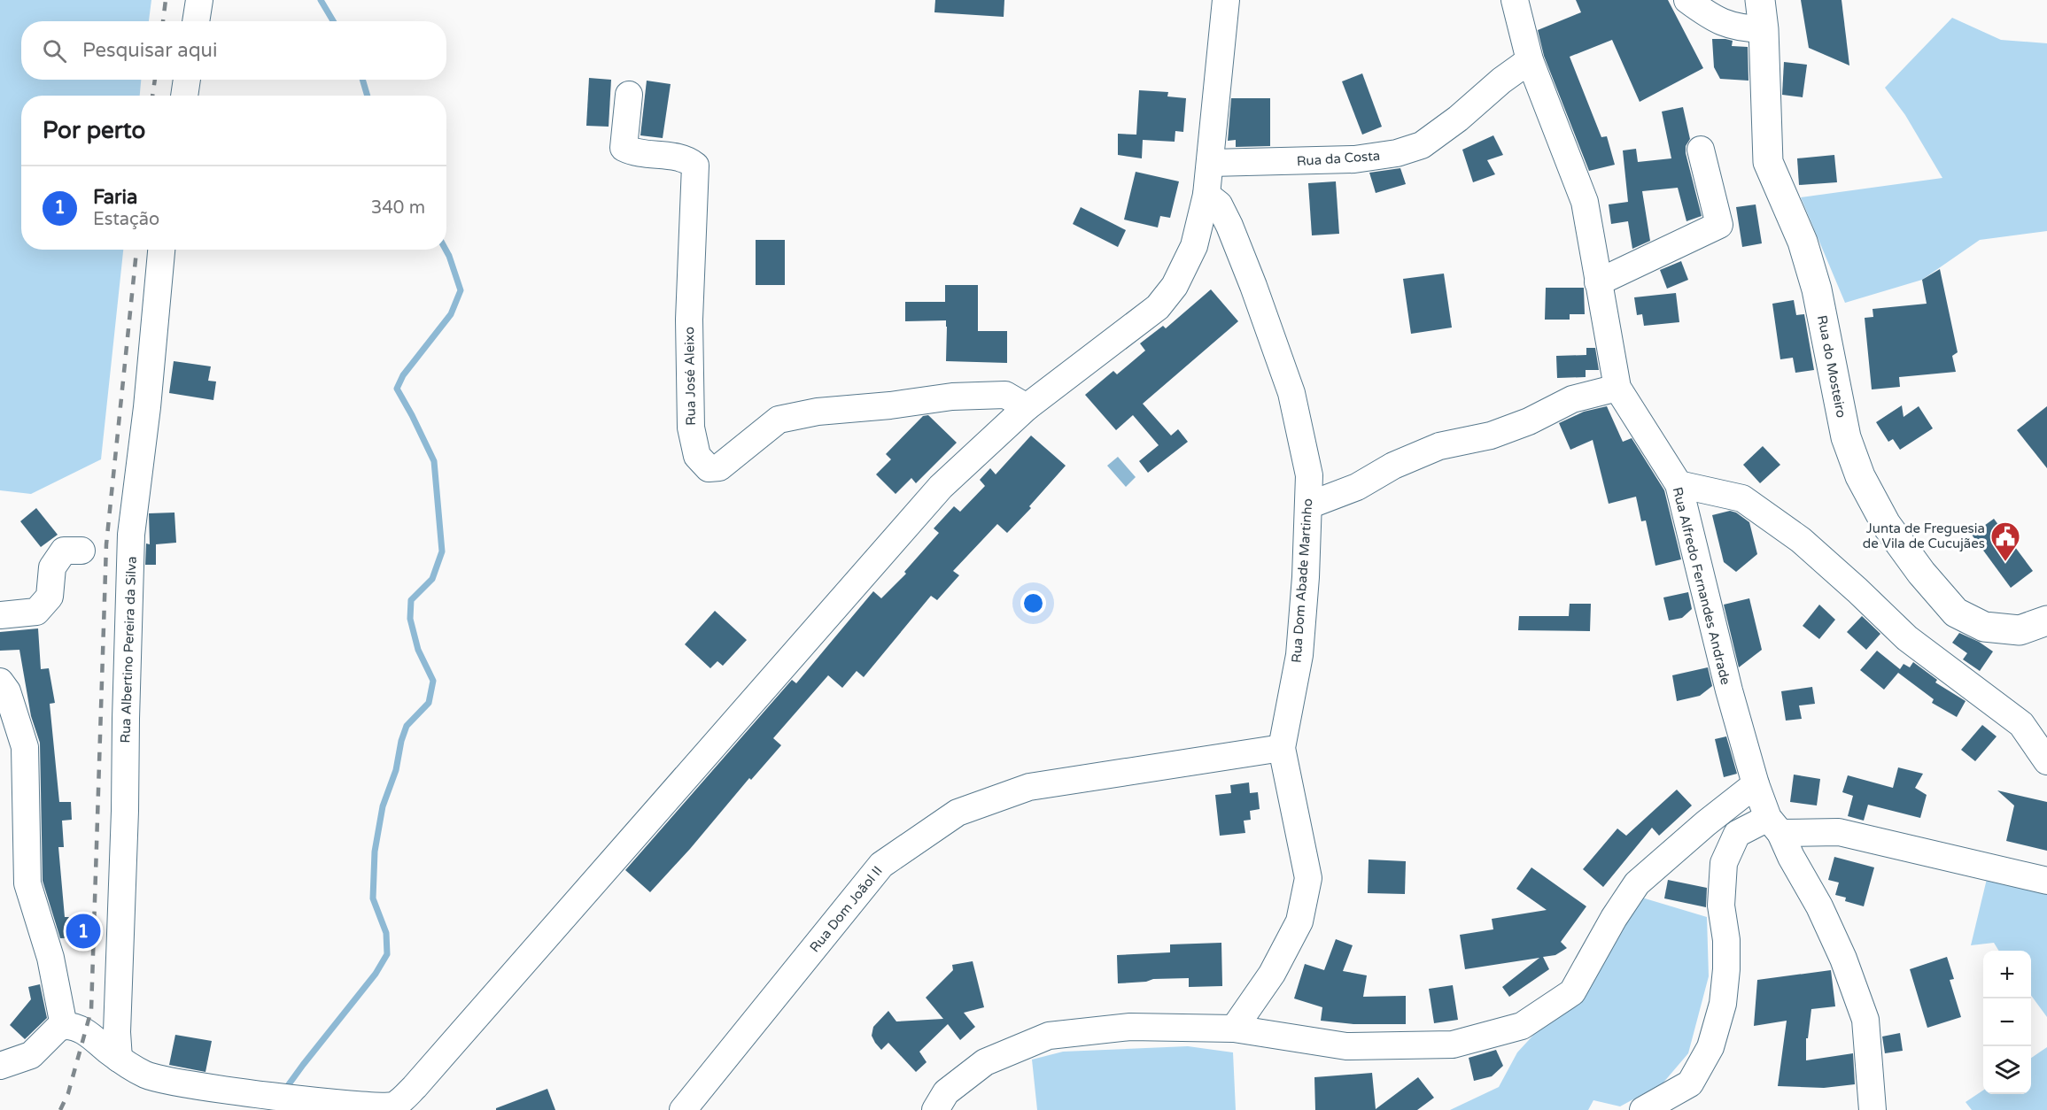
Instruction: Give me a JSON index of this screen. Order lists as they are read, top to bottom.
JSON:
{
  "streets": {
    "main road": ["Rua do Mosteiro"],
    "street": [
      "Rua da Costa",
      "Rua José Aleixo",
      "Rua Dom Abade Martinho",
      "Rua Alfredo Fernandes Andrade",
      "Rua Albertino Pereira da Silva",
      "Rua Dom Joãol II"
    ]
  },
  "crossings": [
    ["Rua da Costa", "Rua Alfredo Fernandes Andrade"],
    ["Rua Dom Abade Martinho", "Rua Dom Joãol II"]
  ],
  "places": {
    "public building": ["Junta de Freguesia de Vila de Cucujães"]
  },
  "page": {
    "search": "Pesquisar aqui",
    "heading": "Por perto",
    "list": [
      {
        "mark": "1",
        "name": "Faria",
        "note": "Estação",
        "value": "340 m"
      }
    ],
    "pins": "1",
    "map_buttons": ["+", "−"]
  }
}
